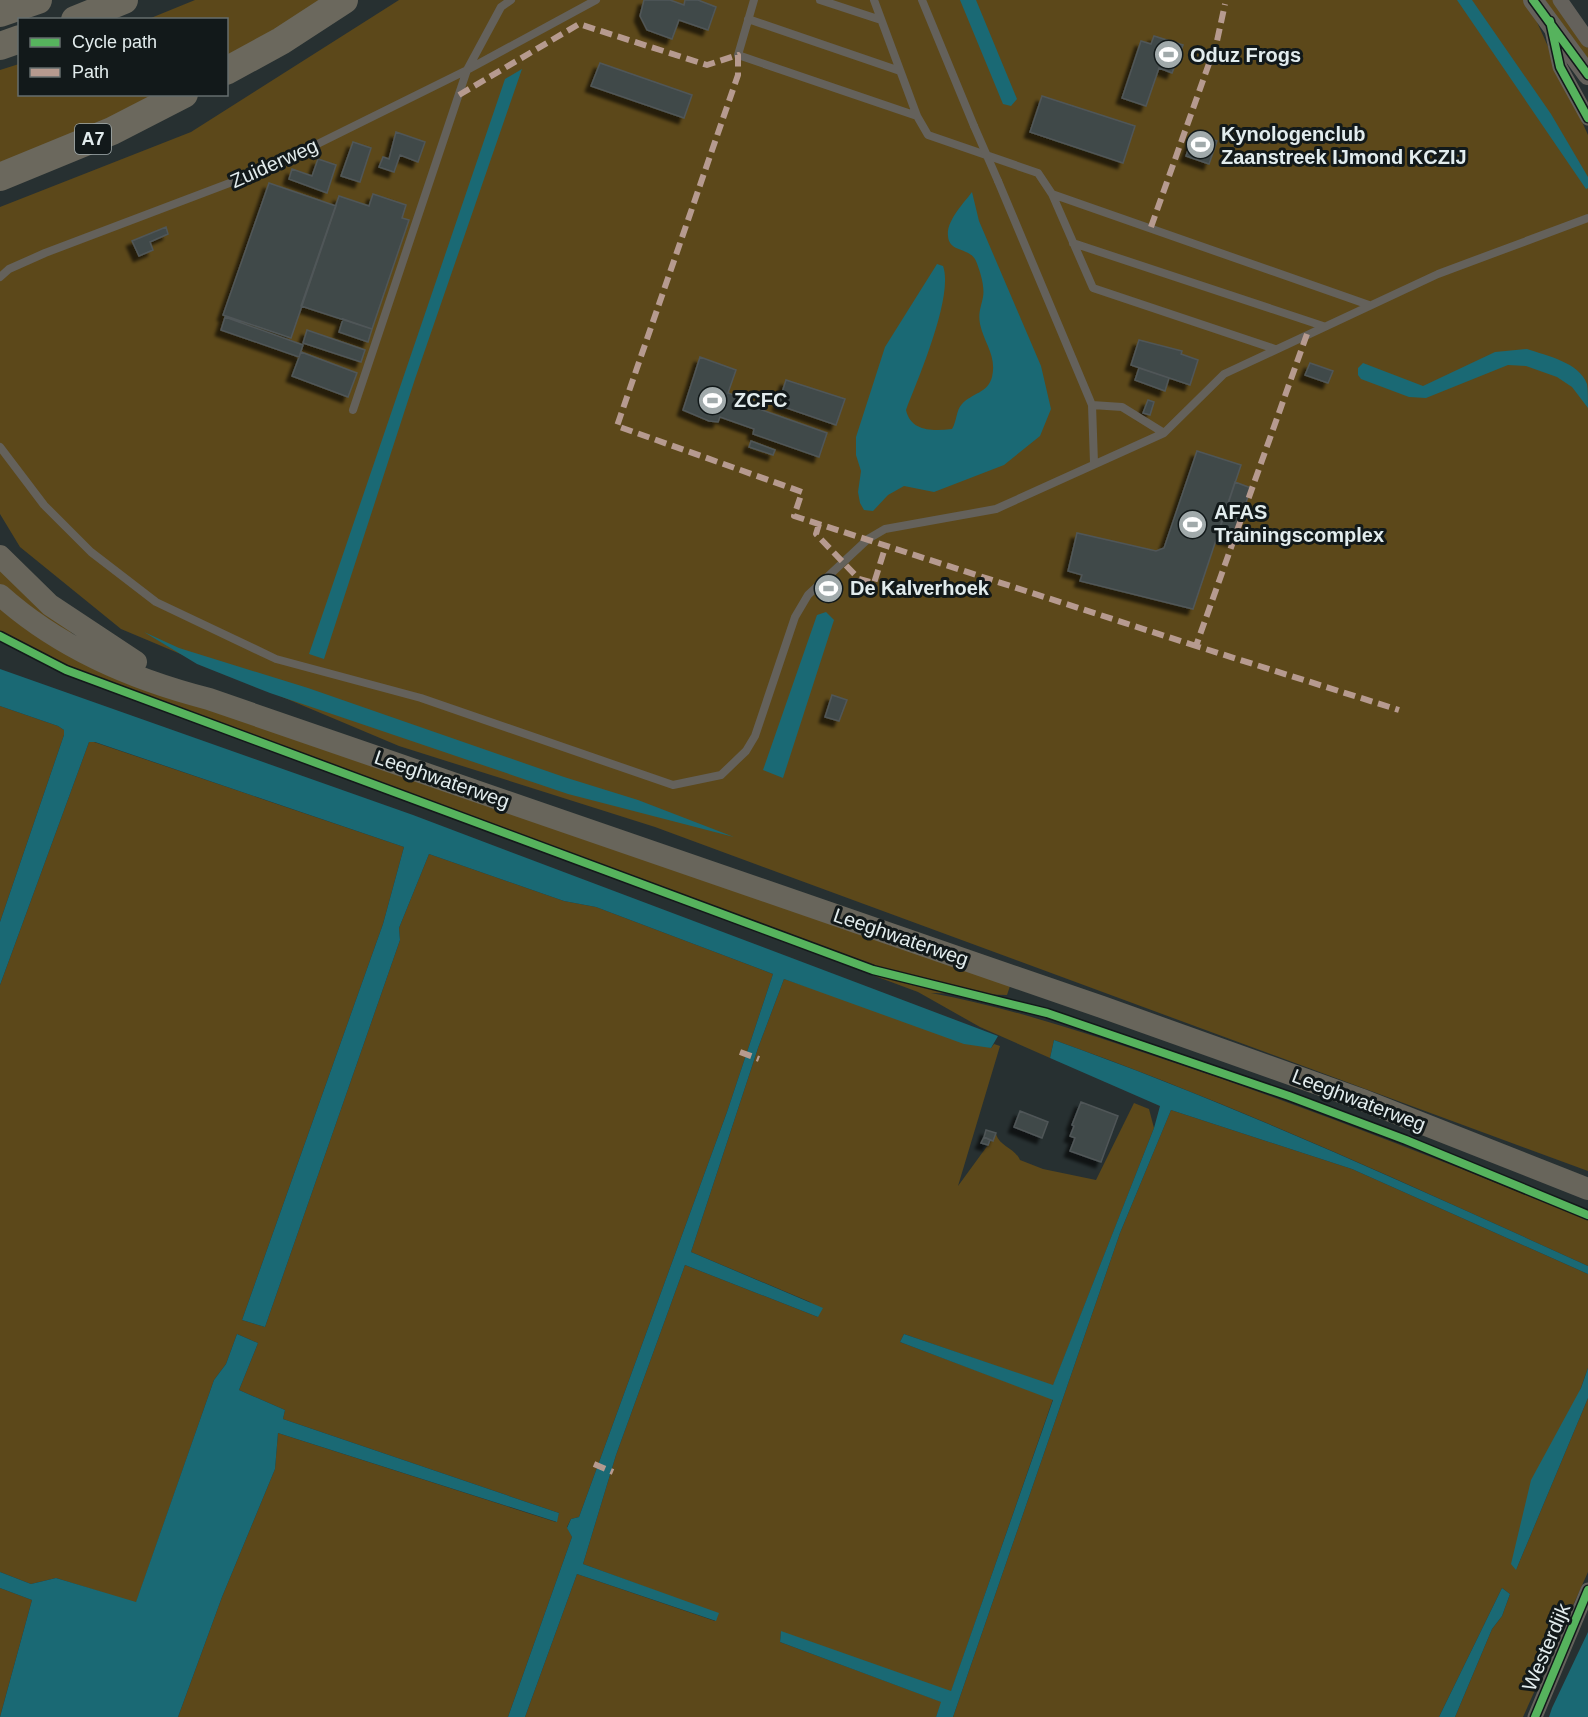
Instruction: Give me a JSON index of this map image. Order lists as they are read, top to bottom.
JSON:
{
  "streets": {
    "highway": ["A7"],
    "main road": ["Leeghwaterweg"],
    "street": ["Westerdijk"],
    "lane": ["Zuiderweg"]
  },
  "places": {
    "sports": [
      "Oduz Frogs",
      "Kynologenclub Zaanstreek IJmond KCZIJ",
      "ZCFC",
      "AFAS Trainingscomplex",
      "De Kalverhoek"
    ]
  },
  "legend": ["Cycle path", "Path"]
}
